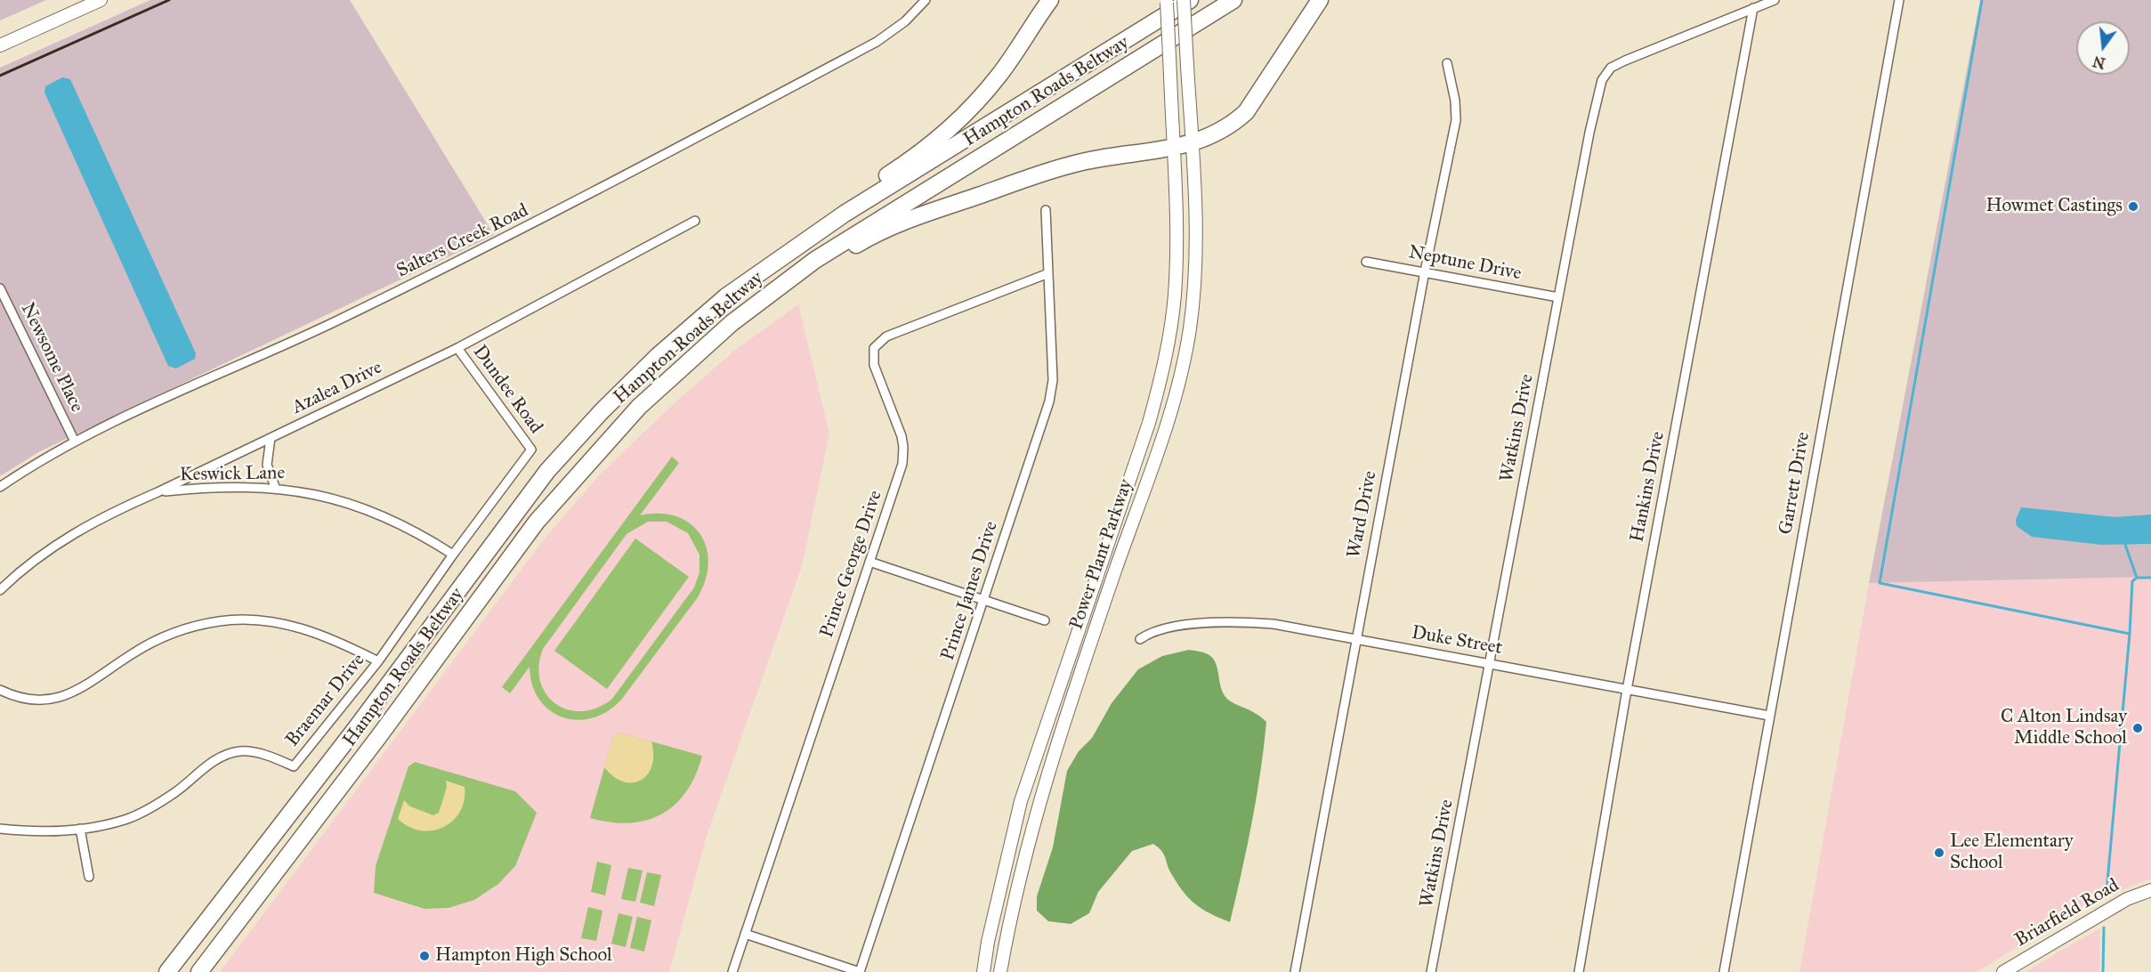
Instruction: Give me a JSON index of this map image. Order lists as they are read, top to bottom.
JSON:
{
  "streets": {
    "highway": ["Hampton Roads Beltway"],
    "main road": ["Power Plant Parkway", "Briarfield Road"],
    "street": [
      "Salters Creek Road",
      "Neptune Drive",
      "Newsome Place",
      "Azalea Drive",
      "Dundee Road",
      "Watkins Drive",
      "Keswick Lane",
      "Garrett Drive",
      "Hankins Drive",
      "Ward Drive",
      "Prince George Drive",
      "Prince James Drive",
      "Duke Street",
      "Braemar Drive"
    ]
  },
  "crossings": [
    ["Salters Creek Road", "Newsome Place"],
    ["Neptune Drive", "Watkins Drive"],
    ["Neptune Drive", "Ward Drive"],
    ["Azalea Drive", "Dundee Road"],
    ["Azalea Drive", "Keswick Lane"],
    ["Dundee Road", "Braemar Drive"],
    ["Watkins Drive", "Hankins Drive"],
    ["Watkins Drive", "Duke Street"],
    ["Keswick Lane", "Braemar Drive"],
    ["Garrett Drive", "Duke Street"],
    ["Hankins Drive", "Duke Street"],
    ["Ward Drive", "Duke Street"],
    ["Prince George Drive", "Prince James Drive"]
  ],
  "places": [
    "Howmet Castings",
    "C Alton Lindsay Middle School",
    "Lee Elementary School",
    "Hampton High School"
  ],
  "north": "bottom"
}
